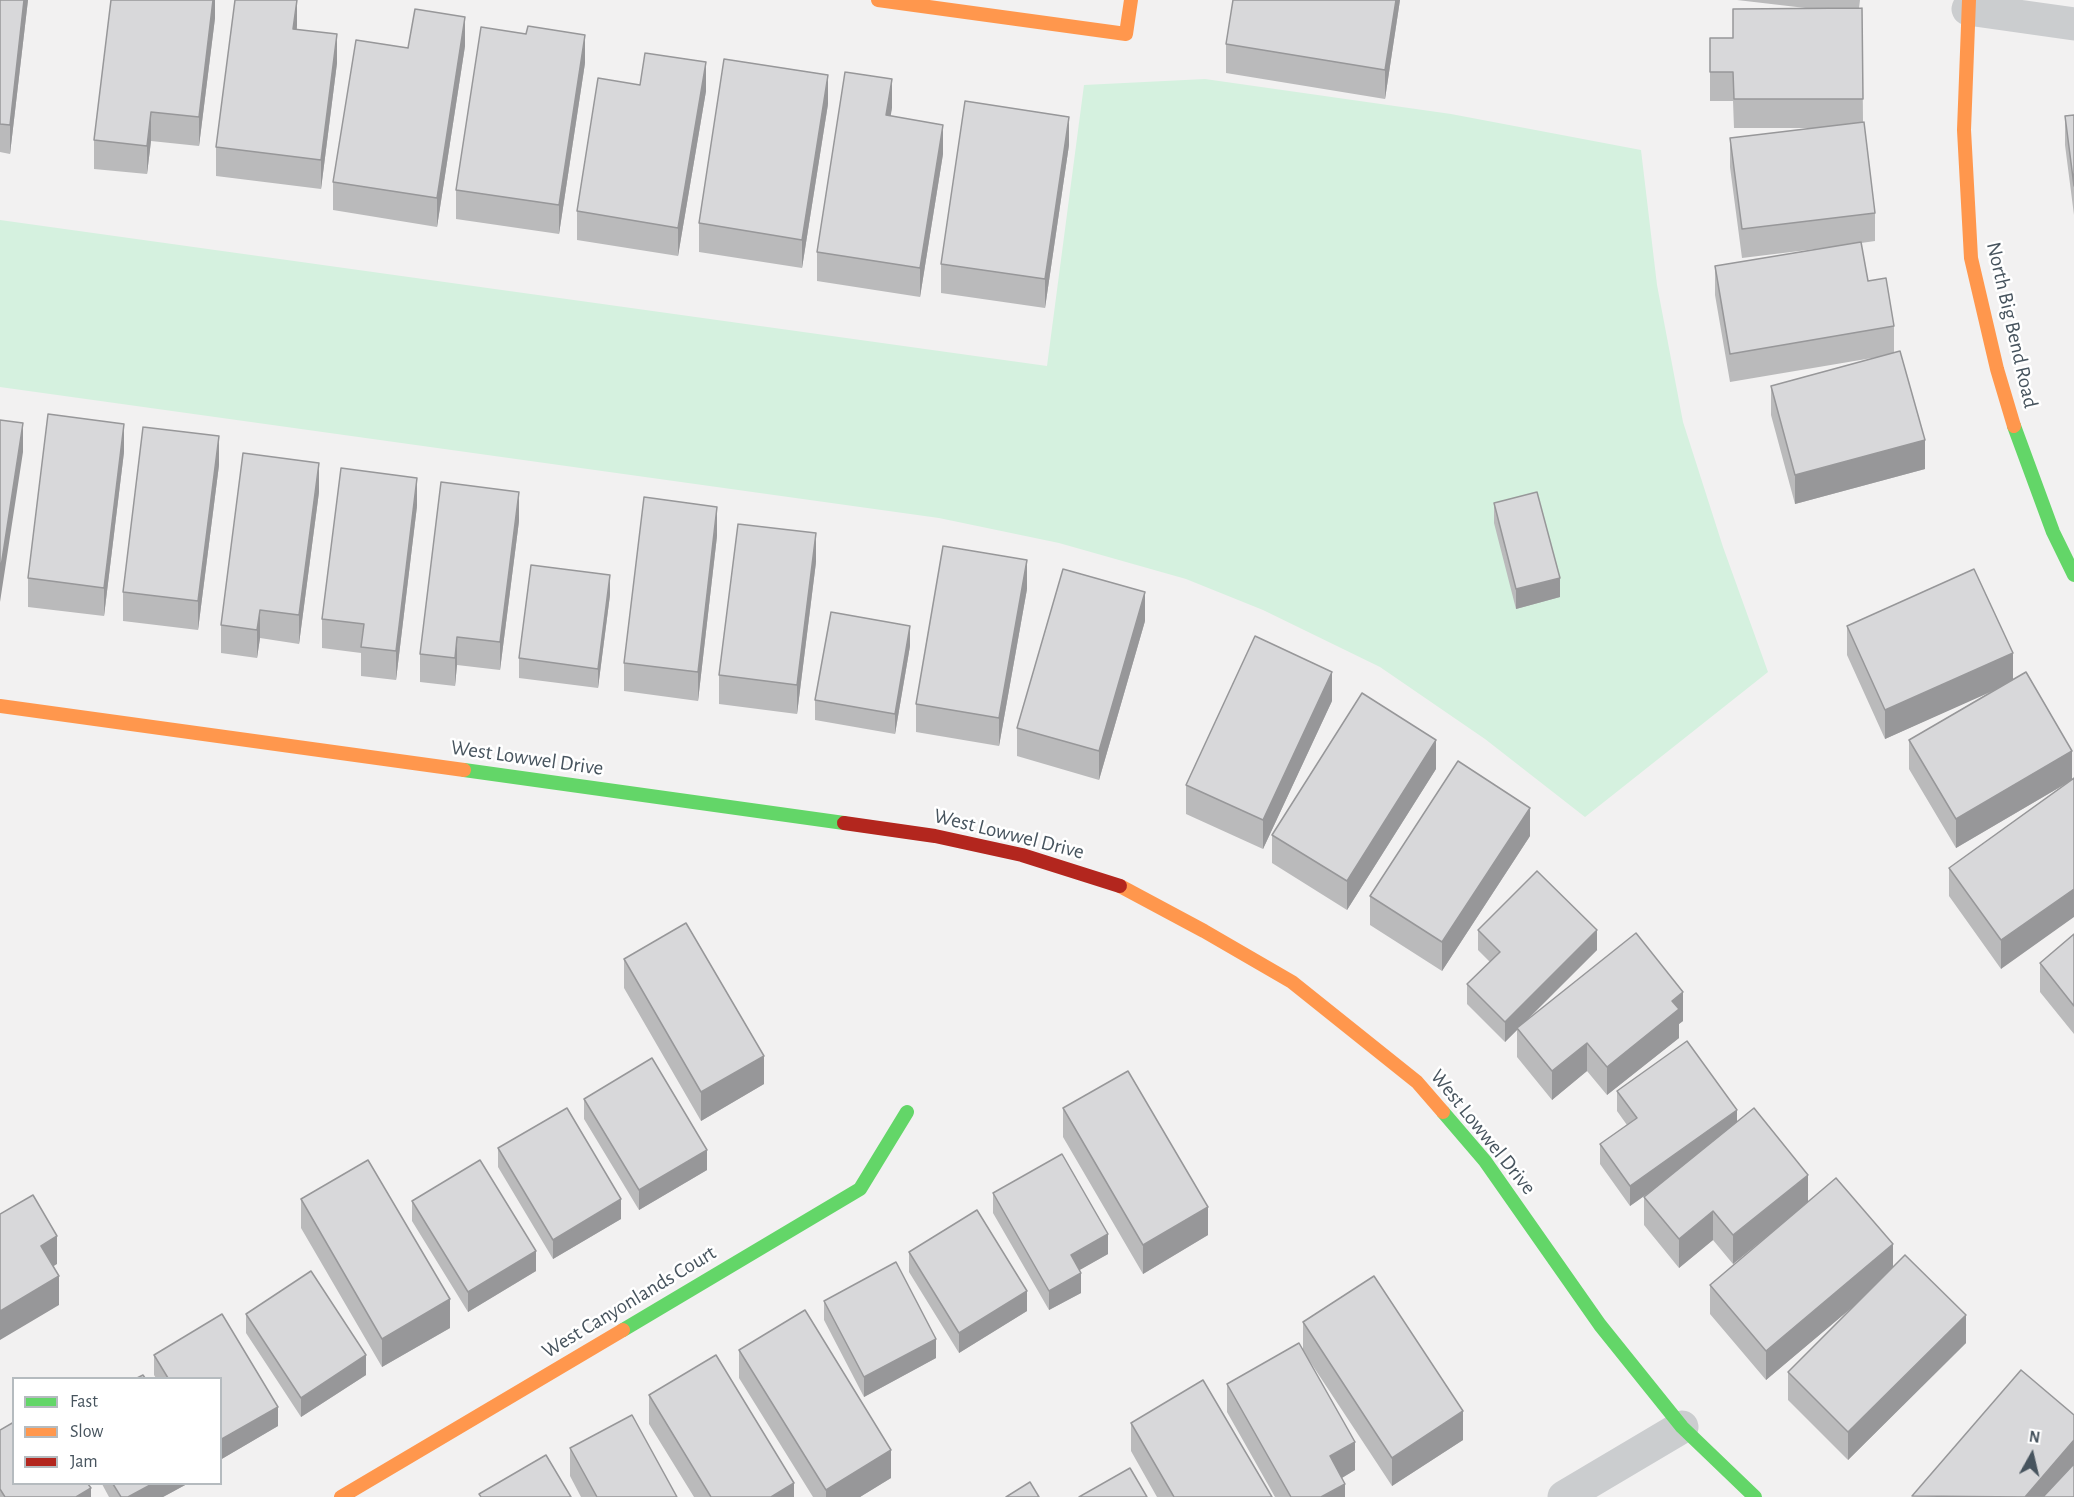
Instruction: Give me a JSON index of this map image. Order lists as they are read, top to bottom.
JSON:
{
  "streets": {
    "street": ["North Big Bend Road", "West Lowwel Drive", "West Canyonlands Court"]
  },
  "legend": ["Fast", "Slow", "Jam"],
  "north": "top"
}
